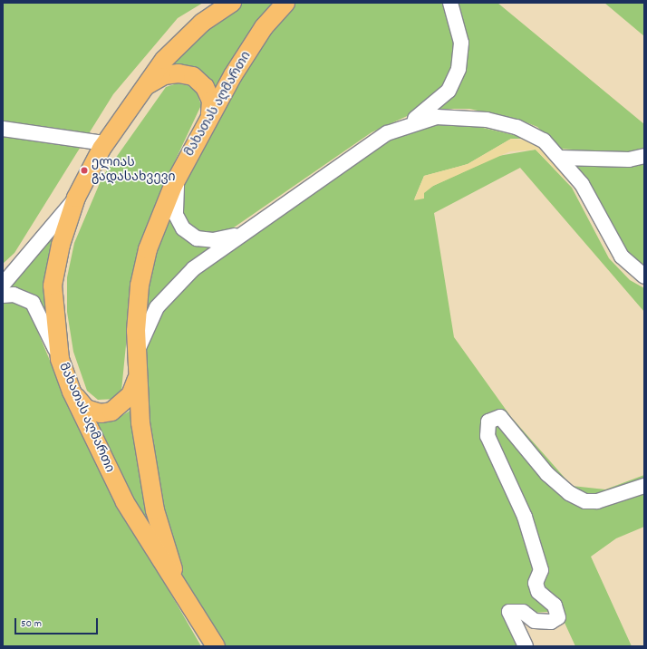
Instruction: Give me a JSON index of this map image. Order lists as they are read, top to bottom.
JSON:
{
  "streets": {
    "main road": ["მახათას აღმართი"]
  },
  "places": ["ელიას გადასახვევი"],
  "scale_bar": "50 m"
}
